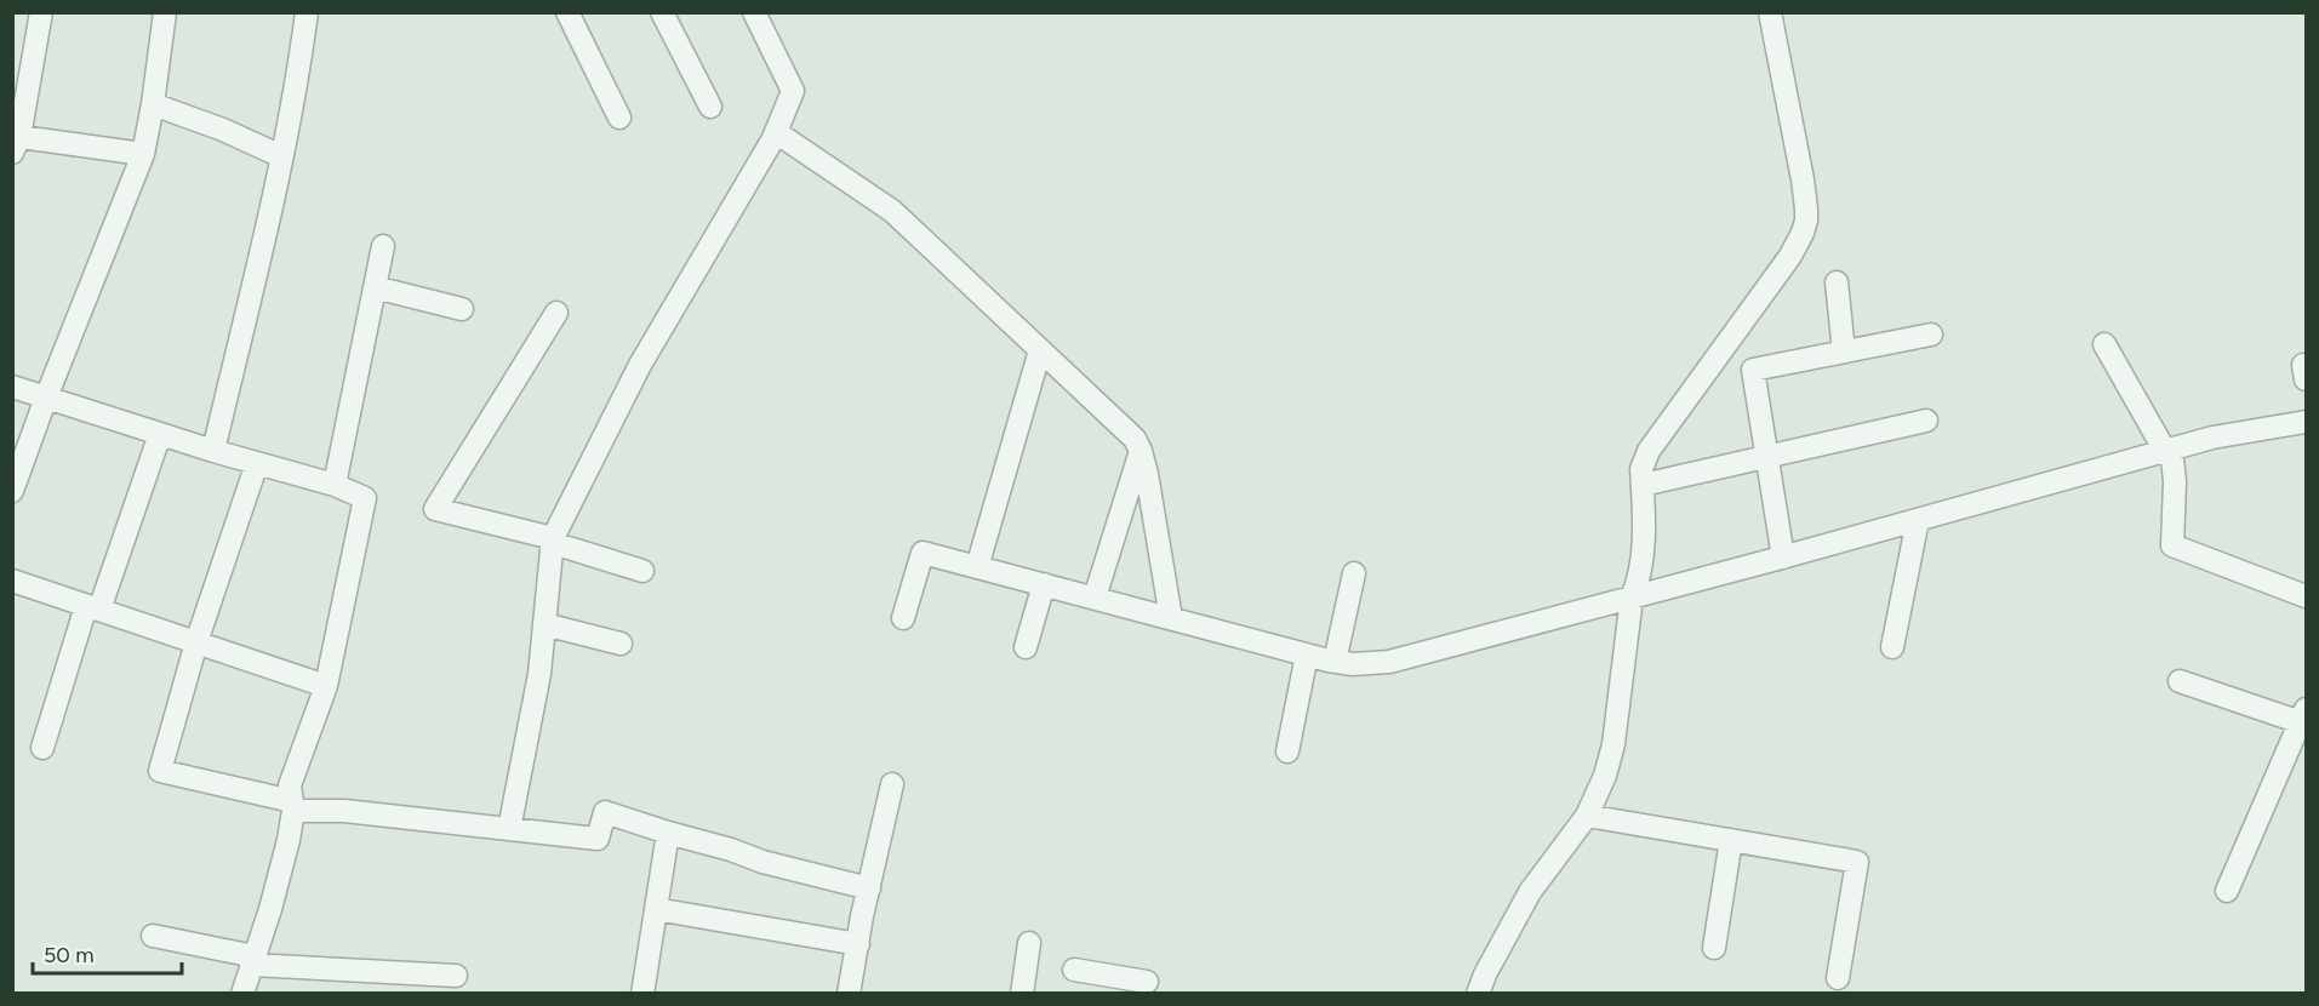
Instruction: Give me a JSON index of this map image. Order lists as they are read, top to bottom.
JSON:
{
  "scale_bar": "50 m"
}
